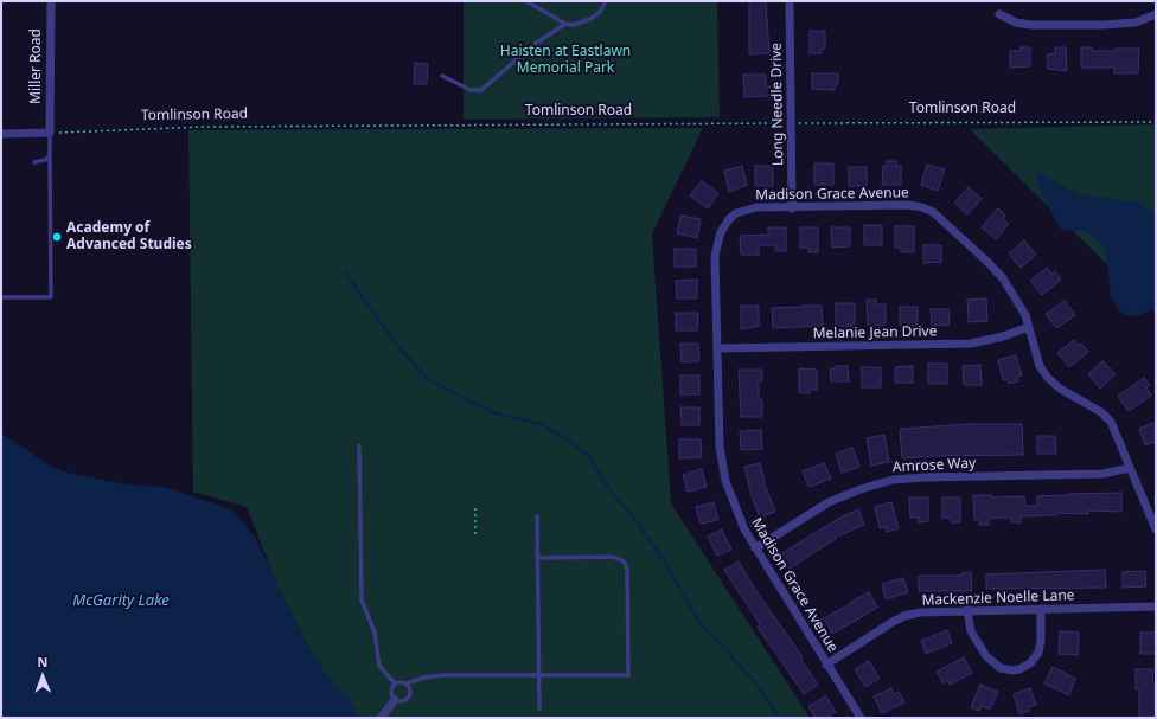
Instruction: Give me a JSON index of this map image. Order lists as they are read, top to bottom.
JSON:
{
  "streets": {
    "street": [
      "Miller Road",
      "Long Needle Drive",
      "Madison Grace Avenue",
      "Melanie Jean Drive",
      "Amrose Way",
      "Mackenzie Noelle Lane"
    ],
    "path": ["Tomlinson Road"]
  },
  "crossings": [
    ["Miller Road", "Tomlinson Road"],
    ["Long Needle Drive", "Tomlinson Road"],
    ["Long Needle Drive", "Madison Grace Avenue"],
    ["Madison Grace Avenue", "Melanie Jean Drive"],
    ["Madison Grace Avenue", "Amrose Way"],
    ["Madison Grace Avenue", "Mackenzie Noelle Lane"]
  ],
  "water": ["McGarity Lake"],
  "parks": ["Haisten at Eastlawn Memorial Park"],
  "places": ["Academy of Advanced Studies"],
  "north": "top"
}
